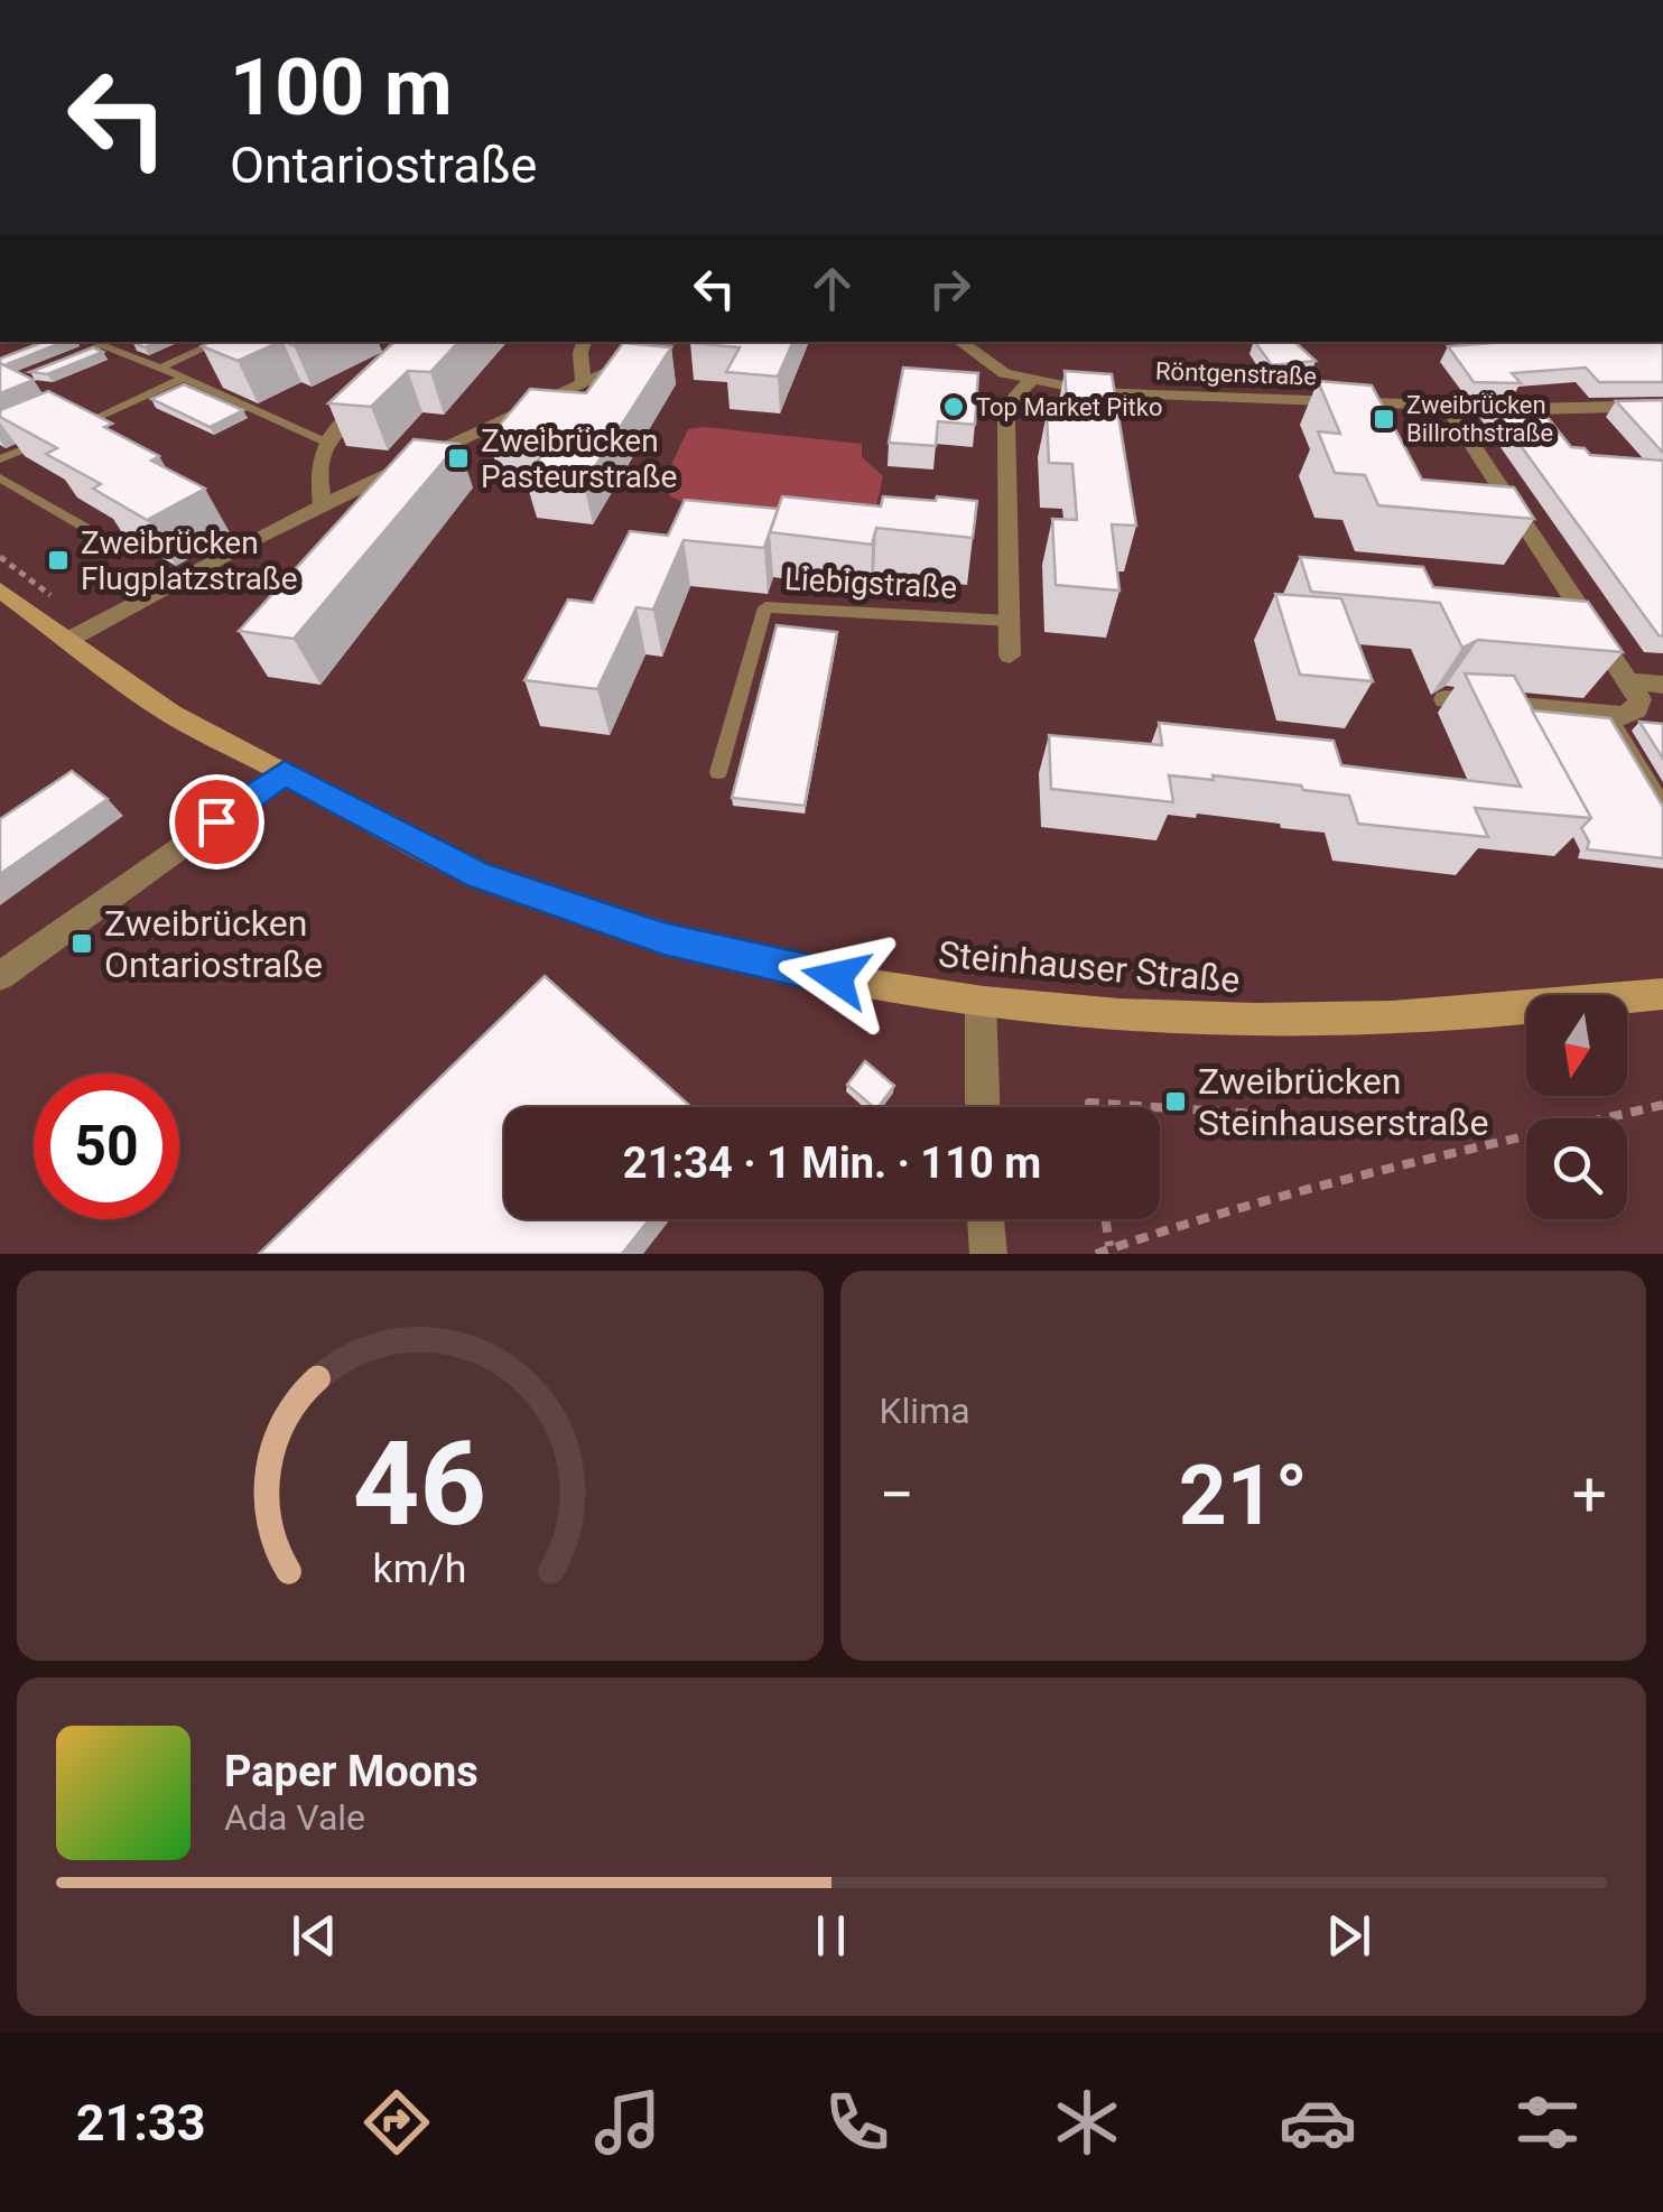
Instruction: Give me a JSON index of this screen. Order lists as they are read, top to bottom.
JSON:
{
  "streets": {
    "main road": ["Steinhauser Straße"],
    "street": ["Röntgenstraße"],
    "lane": ["Liebigstraße"]
  },
  "places": {
    "other": ["Top Market Pitko"],
    "transit": [
      "Zweibrücken Billrothstraße",
      "Zweibrücken Pasteurstraße",
      "Zweibrücken Flugplatzstraße",
      "Zweibrücken Ontariostraße",
      "Zweibrücken Steinhauserstraße"
    ]
  },
  "north": "bottom",
  "page": {
    "turn": ["100 m", "Ontariostraße"],
    "limit": "50",
    "trip": "21:34 · 1 Min. · 110 m",
    "tile": "Klima",
    "heat": ["−", "21°", "+"],
    "song": ["Paper Moons", "Ada Vale"],
    "tabs": "21:33",
    "gauge": ["46", "km/h"]
  }
}
